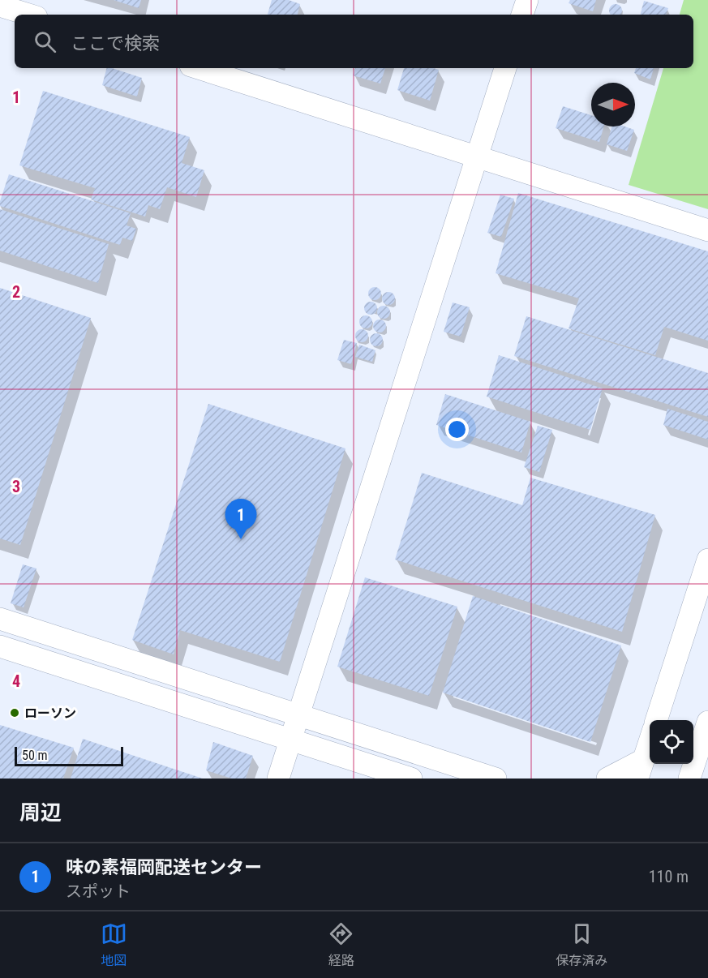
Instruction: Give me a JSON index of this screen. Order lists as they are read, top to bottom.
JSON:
{
  "places": ["ローソン"],
  "scale_bar": "50 m",
  "north": "right",
  "page": {
    "search": "ここで検索",
    "pins": "1",
    "scale": "50 m",
    "heading": "周辺",
    "list": [
      {
        "mark": "1",
        "name": "味の素福岡配送センター",
        "note": "スポット",
        "value": "110 m"
      }
    ],
    "nav": ["地図", "経路", "保存済み"]
  },
  "grid": {
    "rows": [
      "1",
      "2",
      "3",
      "4"
    ]
  }
}
